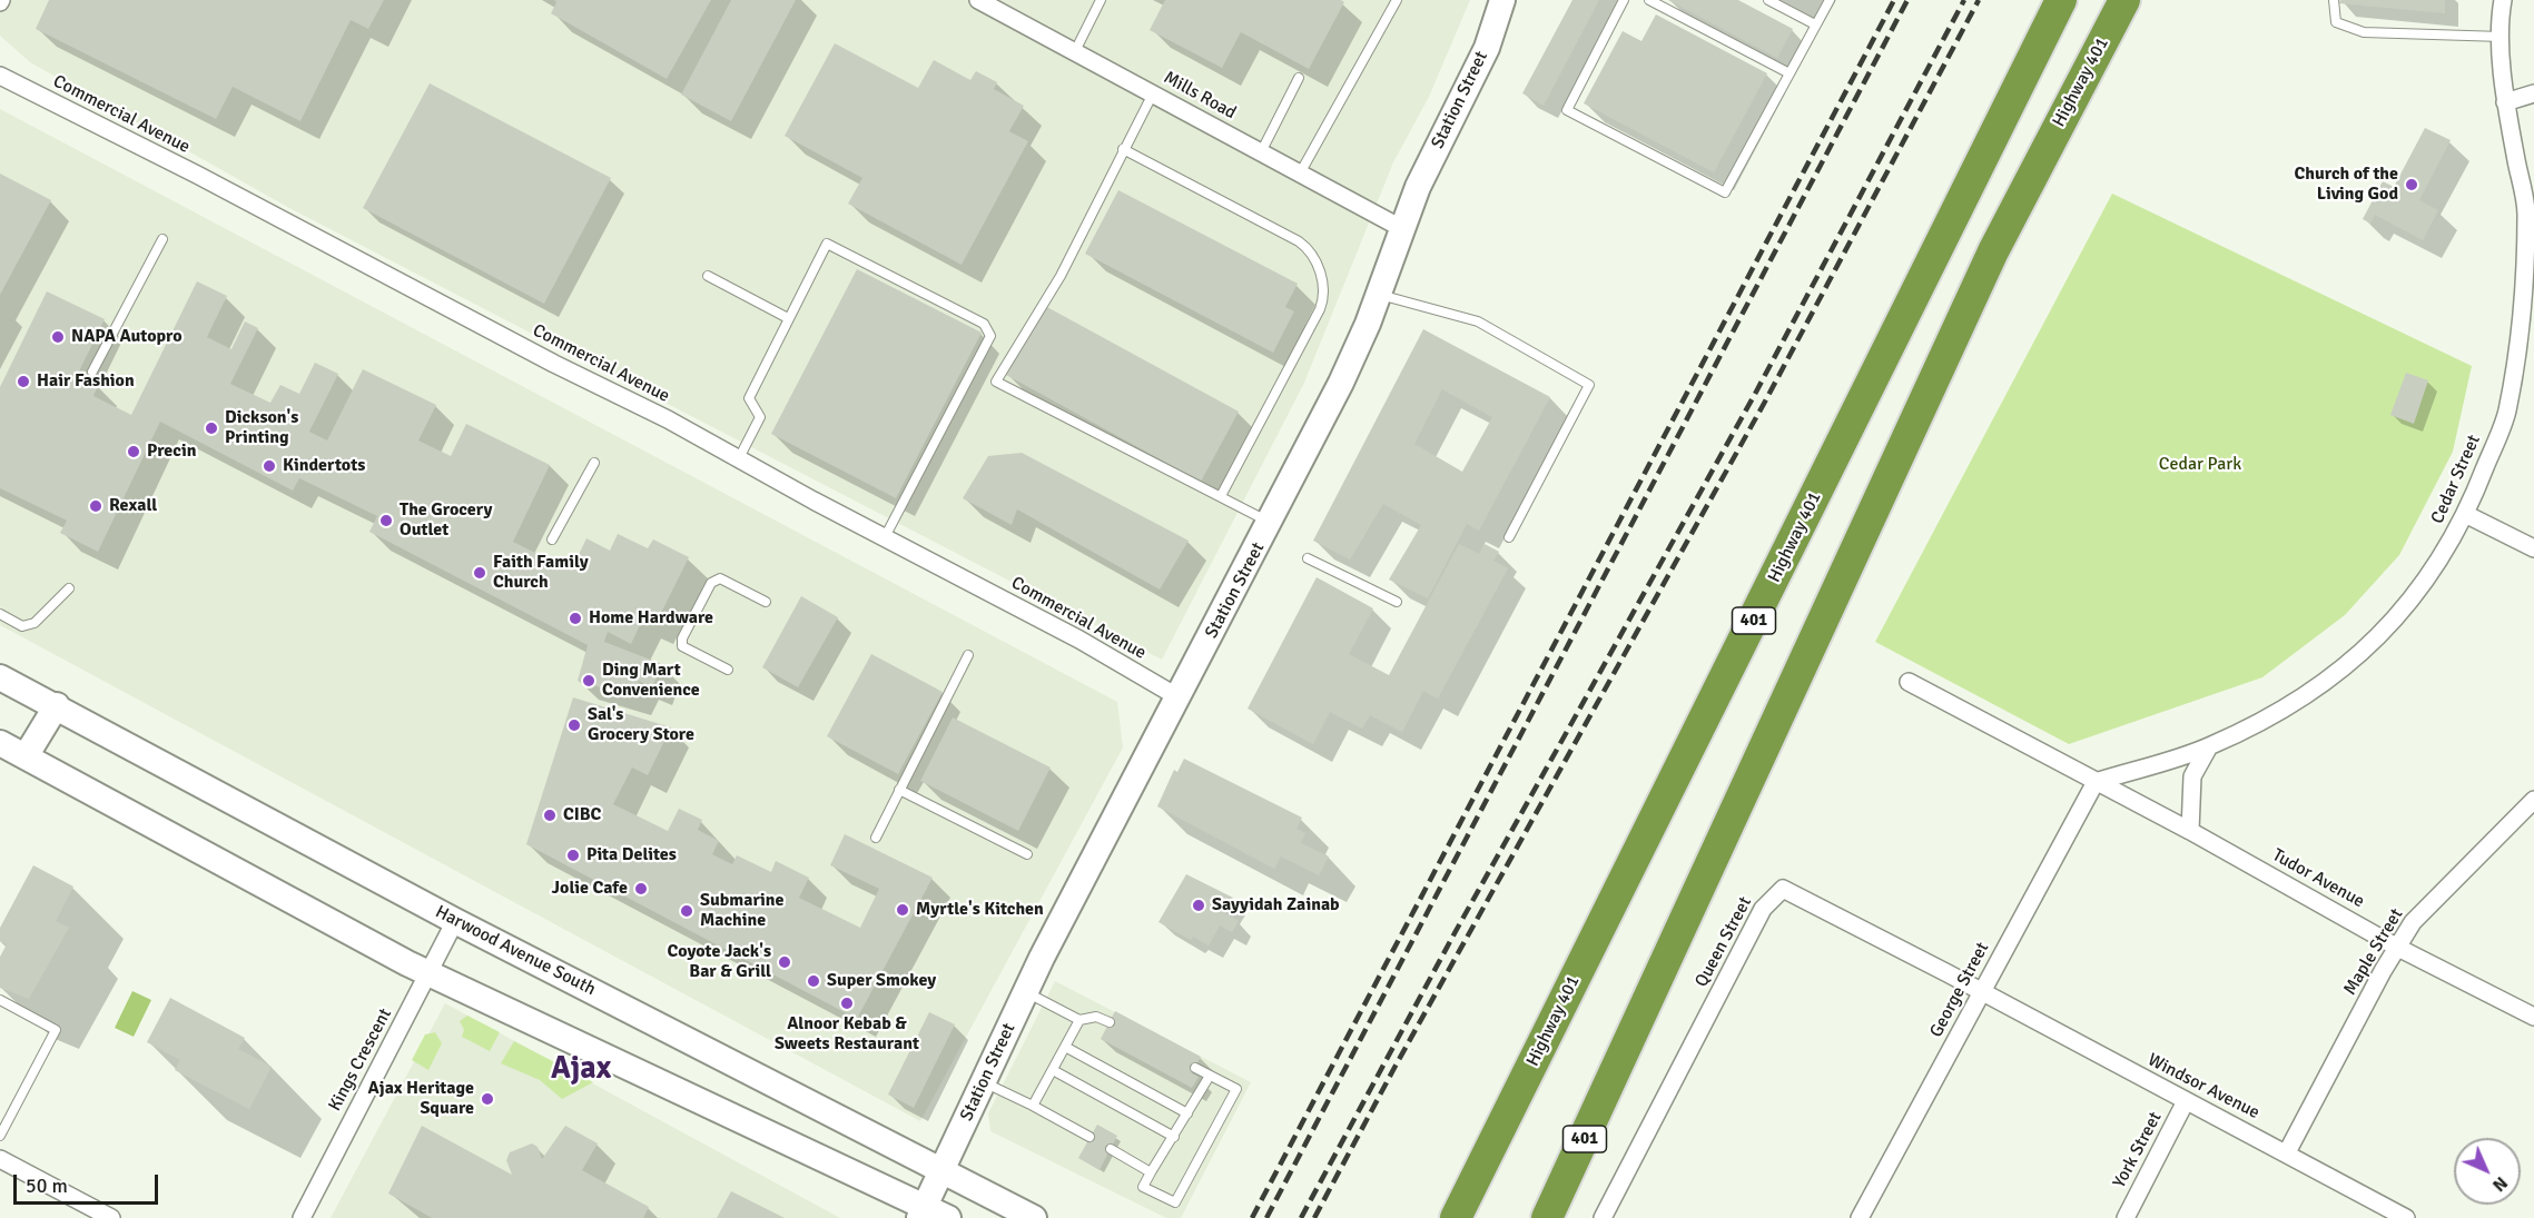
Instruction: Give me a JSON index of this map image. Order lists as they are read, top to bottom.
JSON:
{
  "streets": {
    "highway": ["Highway 401", "401"],
    "main road": ["Station Street", "Harwood Avenue South"],
    "street": [
      "Mills Road",
      "Commercial Avenue",
      "Cedar Street",
      "Tudor Avenue",
      "Queen Street",
      "Maple Street",
      "George Street",
      "Kings Crescent",
      "Windsor Avenue",
      "York Street"
    ]
  },
  "crossings": [
    ["Mills Road", "Station Street"],
    ["Station Street", "Commercial Avenue"],
    ["Station Street", "Harwood Avenue South"],
    ["Cedar Street", "Tudor Avenue"],
    ["Cedar Street", "George Street"],
    ["Tudor Avenue", "Maple Street"],
    ["Tudor Avenue", "George Street"],
    ["Queen Street", "George Street"],
    ["Queen Street", "Windsor Avenue"],
    ["Harwood Avenue South", "Kings Crescent"],
    ["Maple Street", "Windsor Avenue"],
    ["George Street", "Windsor Avenue"],
    ["Windsor Avenue", "York Street"]
  ],
  "districts": ["Ajax"],
  "parks": ["Cedar Park"],
  "places": [
    "Church of the Living God",
    "NAPA Autopro",
    "Hair Fashion",
    "Dickson's Printing",
    "Precin",
    "Kindertots",
    "Rexall",
    "The Grocery Outlet",
    "Faith Family Church",
    "Home Hardware",
    "Ding Mart Convenience",
    "Sal's Grocery Store",
    "CIBC",
    "Pita Delites",
    "Jolie Cafe",
    "Sayyidah Zainab",
    "Myrtle's Kitchen",
    "Submarine Machine",
    "Coyote Jack's Bar & Grill",
    "Super Smokey",
    "Alnoor Kebab & Sweets Restaurant",
    "Ajax Heritage Square"
  ],
  "scale_bar": "50 m",
  "north": "bottom right"
}
